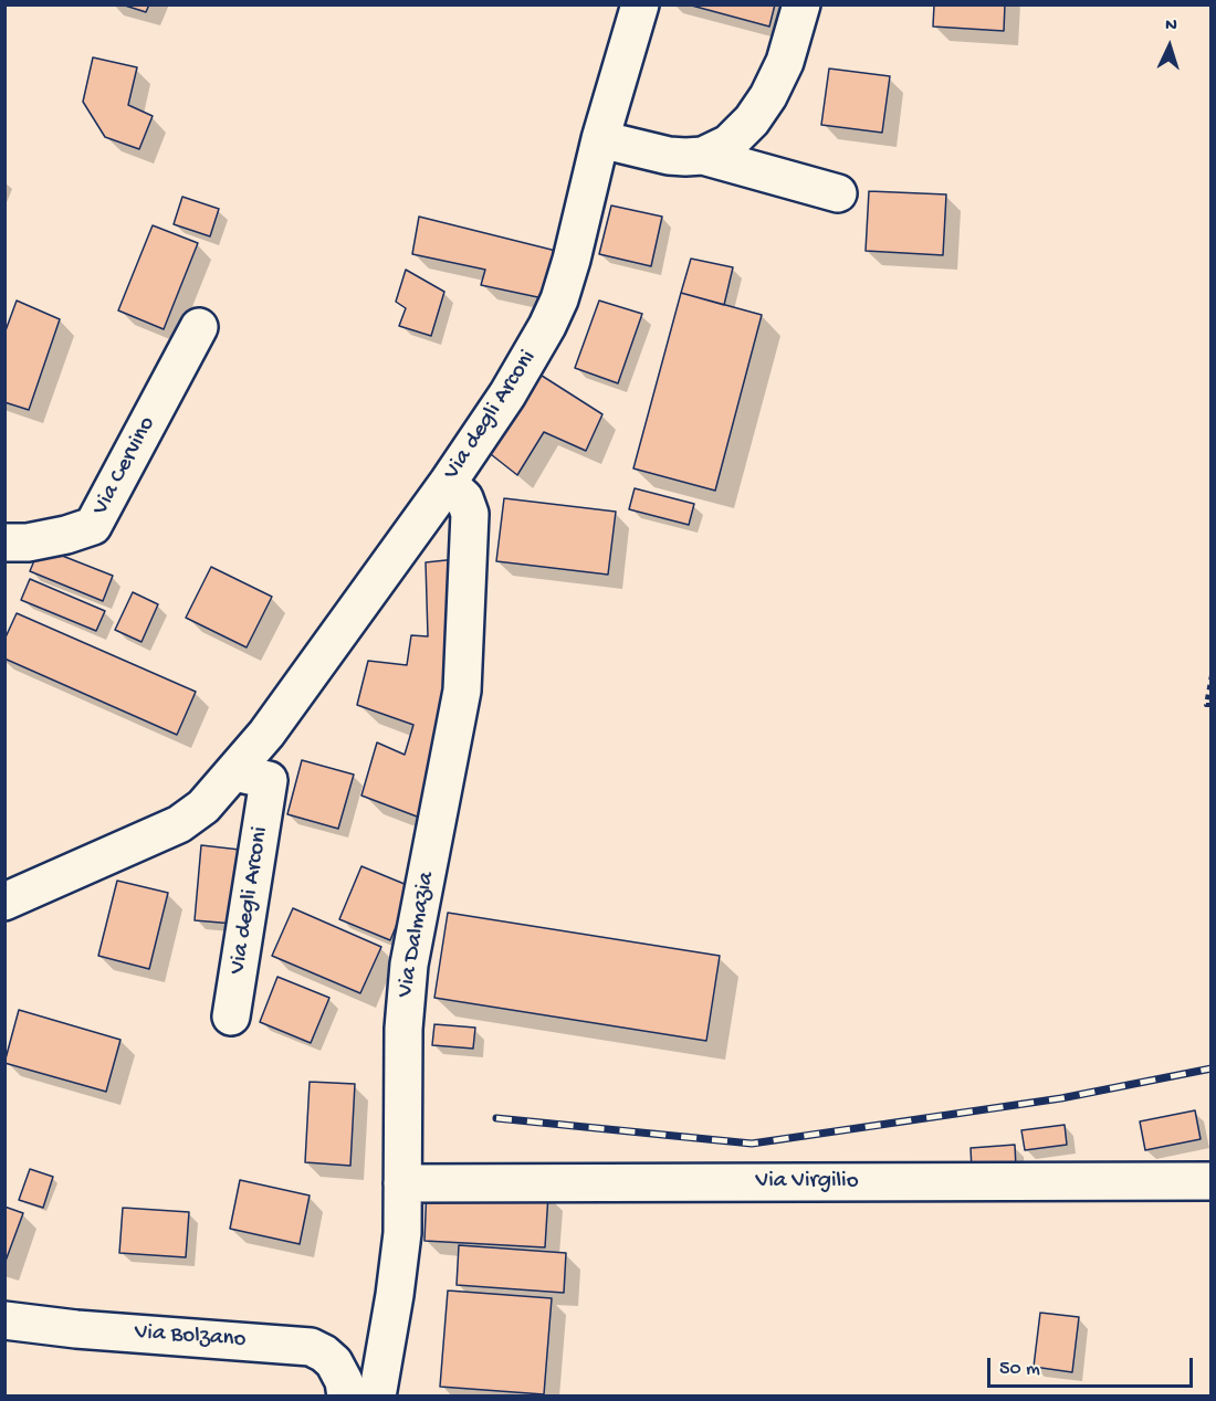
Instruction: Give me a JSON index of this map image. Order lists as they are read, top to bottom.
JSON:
{
  "streets": {
    "street": [
      "Via degli Arconi",
      "Via Cervino",
      "Via Dalmazia",
      "Via Virgilio",
      "Via Bolzano"
    ]
  },
  "crossings": [
    ["Via degli Arconi", "Via Dalmazia"],
    ["Via Dalmazia", "Via Virgilio"]
  ],
  "scale_bar": "50 m",
  "north": "top"
}
